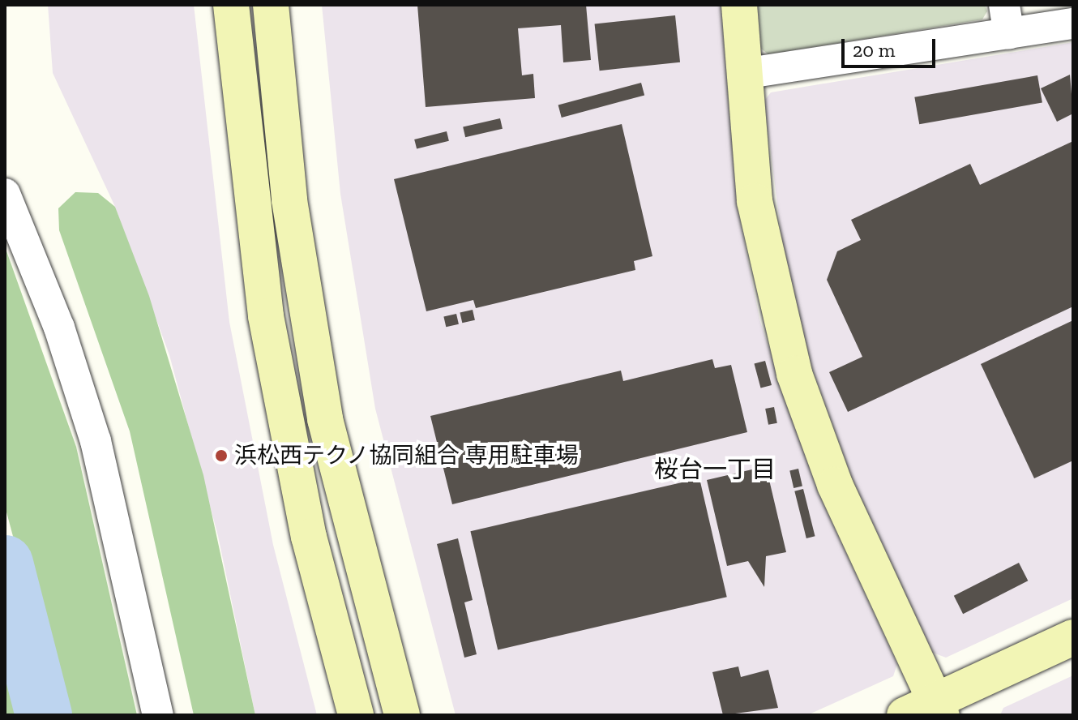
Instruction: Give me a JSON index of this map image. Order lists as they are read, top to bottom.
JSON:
{
  "districts": ["桜台一丁目"],
  "places": ["浜松西テクノ協同組合 専用駐車場"],
  "scale_bar": "20 m"
}
